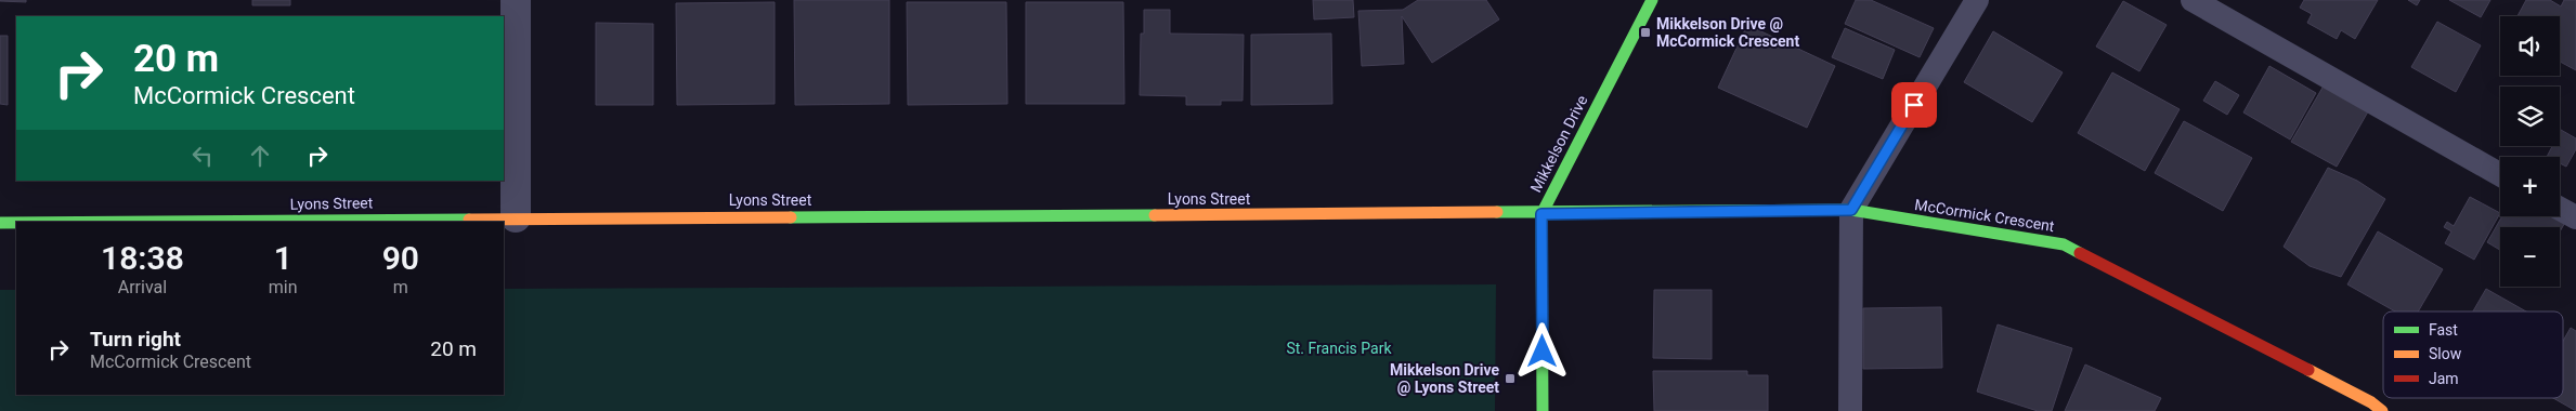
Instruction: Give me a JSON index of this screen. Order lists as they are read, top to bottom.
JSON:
{
  "streets": {
    "street": ["Mikkelson Drive", "Lyons Street", "McCormick Crescent"]
  },
  "crossings": [
    ["Mikkelson Drive", "Lyons Street"],
    ["Mikkelson Drive", "McCormick Crescent"],
    ["Lyons Street", "McCormick Crescent"]
  ],
  "parks": ["St. Francis Park"],
  "places": {
    "transit": ["Mikkelson Drive @ McCormick Crescent", "Mikkelson Drive @ Lyons Street"]
  },
  "legend": ["Fast", "Slow", "Jam"],
  "page": {
    "map_buttons": ["+", "−"],
    "turn": ["20 m", "McCormick Crescent"],
    "eta": [
      "18:38",
      "Arrival",
      "1",
      "min",
      "90",
      "m"
    ],
    "list": [
      {
        "name": "Turn right",
        "note": "McCormick Crescent",
        "value": "20 m"
      }
    ]
  }
}
